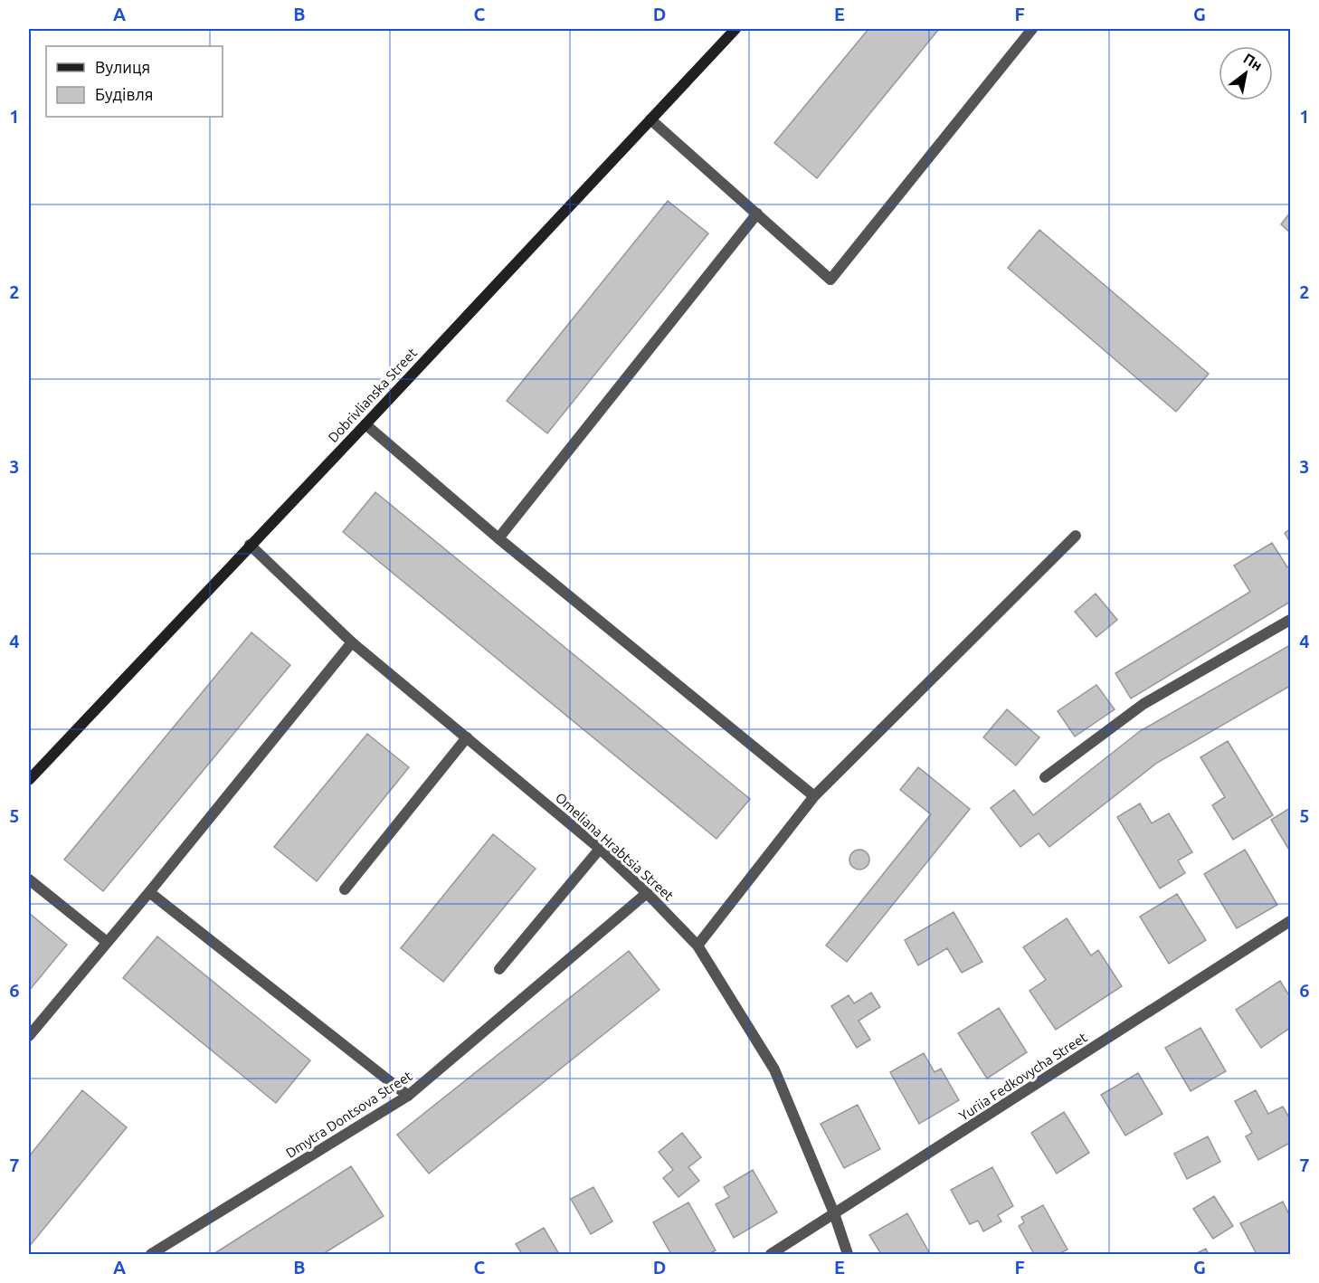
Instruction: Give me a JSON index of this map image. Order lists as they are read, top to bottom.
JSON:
{
  "streets": {
    "street": [
      "Dobrivlianska Street",
      "Omeliana Hrabtsia Street",
      "Yuriia Fedkovycha Street",
      "Dmytra Dontsova Street"
    ]
  },
  "crossings": [
    ["Dobrivlianska Street", "Omeliana Hrabtsia Street"],
    ["Omeliana Hrabtsia Street", "Yuriia Fedkovycha Street"],
    ["Omeliana Hrabtsia Street", "Dmytra Dontsova Street"]
  ],
  "legend": ["Вулиця", "Будівля"],
  "north": "top right",
  "grid": {
    "columns": [
      "A",
      "B",
      "C",
      "D",
      "E",
      "F",
      "G"
    ],
    "rows": [
      "1",
      "2",
      "3",
      "4",
      "5",
      "6",
      "7"
    ]
  }
}
